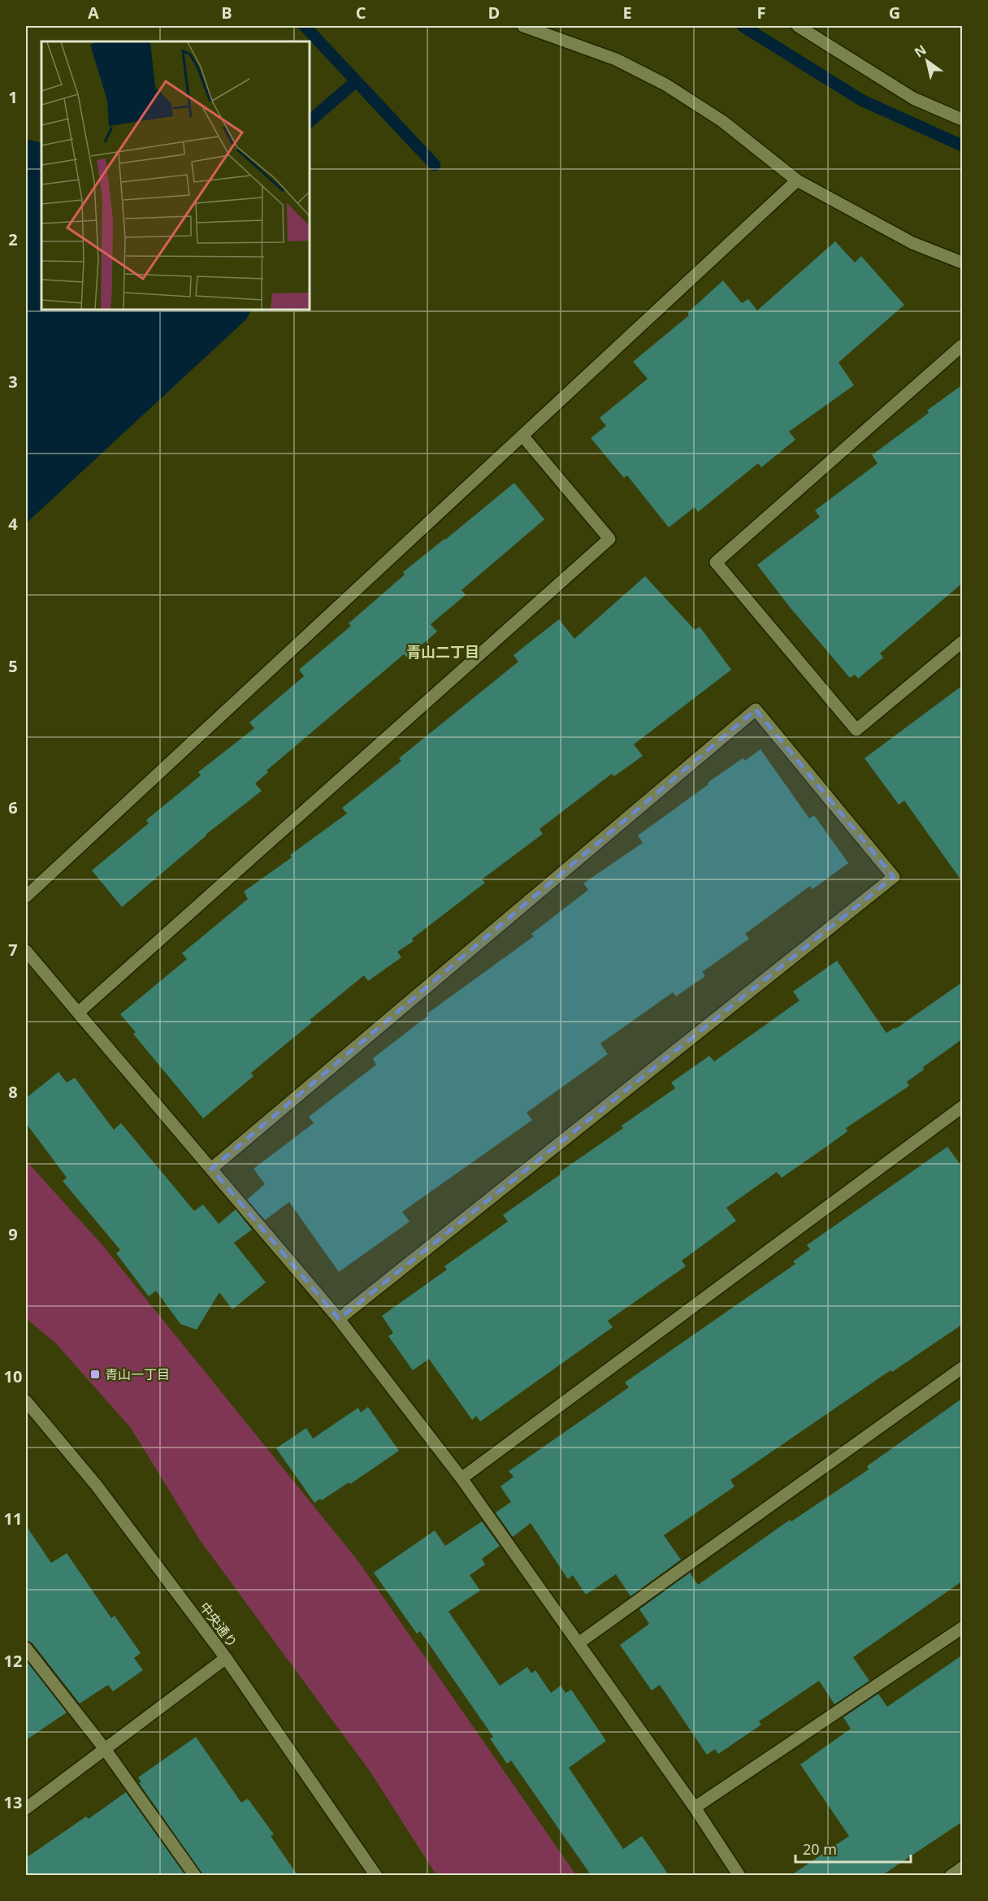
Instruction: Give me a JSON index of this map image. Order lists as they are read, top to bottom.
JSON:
{
  "streets": {
    "street": ["中央通り"]
  },
  "districts": ["青山二丁目"],
  "places": {
    "transit": ["青山一丁目"]
  },
  "scale_bar": "20 m",
  "north": "top left",
  "grid": {
    "columns": [
      "A",
      "B",
      "C",
      "D",
      "E",
      "F",
      "G"
    ],
    "rows": [
      "1",
      "2",
      "3",
      "4",
      "5",
      "6",
      "7",
      "8",
      "9",
      "10",
      "11",
      "12",
      "13"
    ]
  }
}
